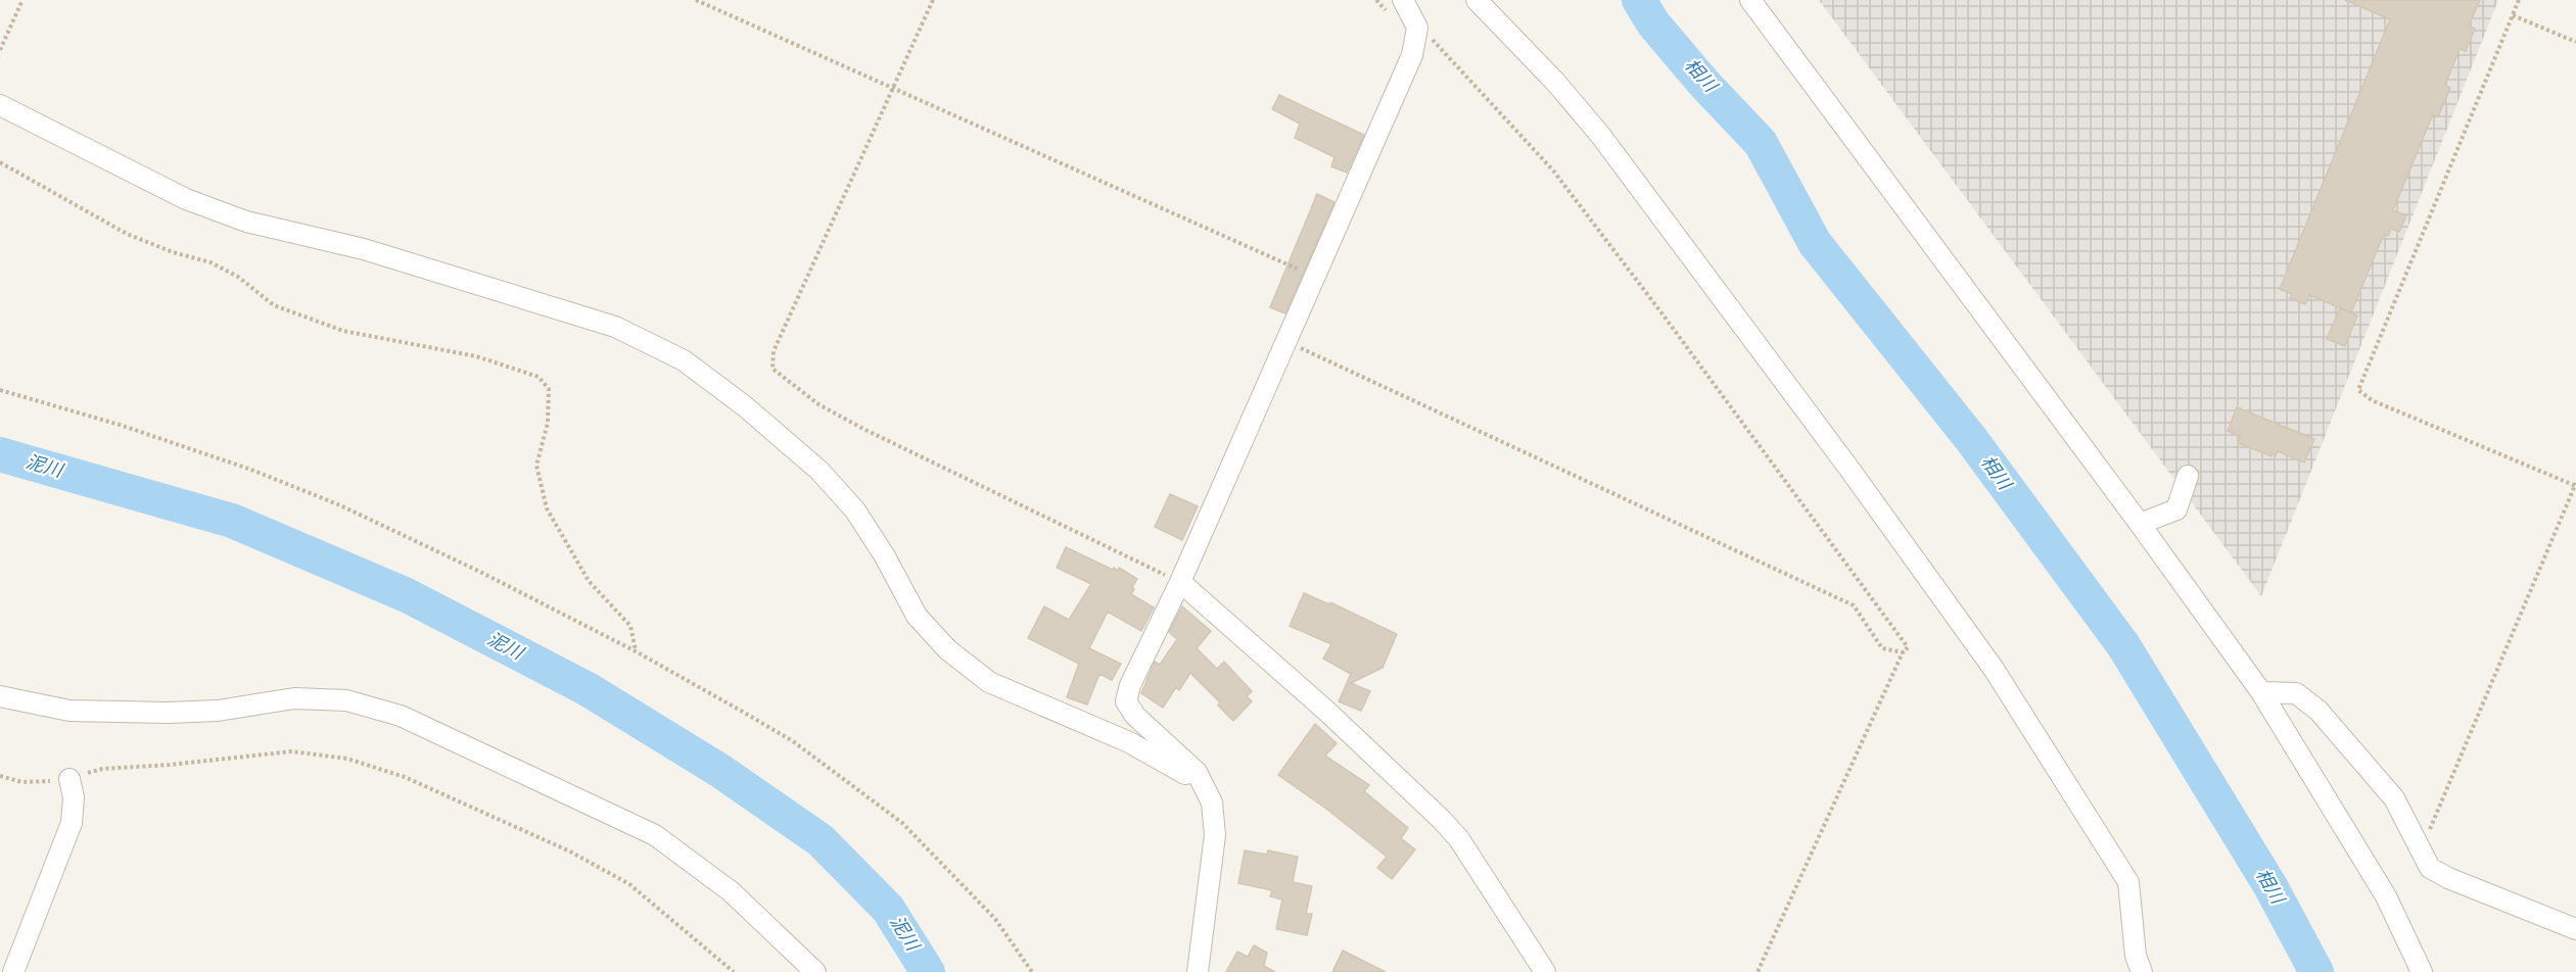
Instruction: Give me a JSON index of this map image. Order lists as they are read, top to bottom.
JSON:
{
  "water": ["相川", "泥川"]
}
